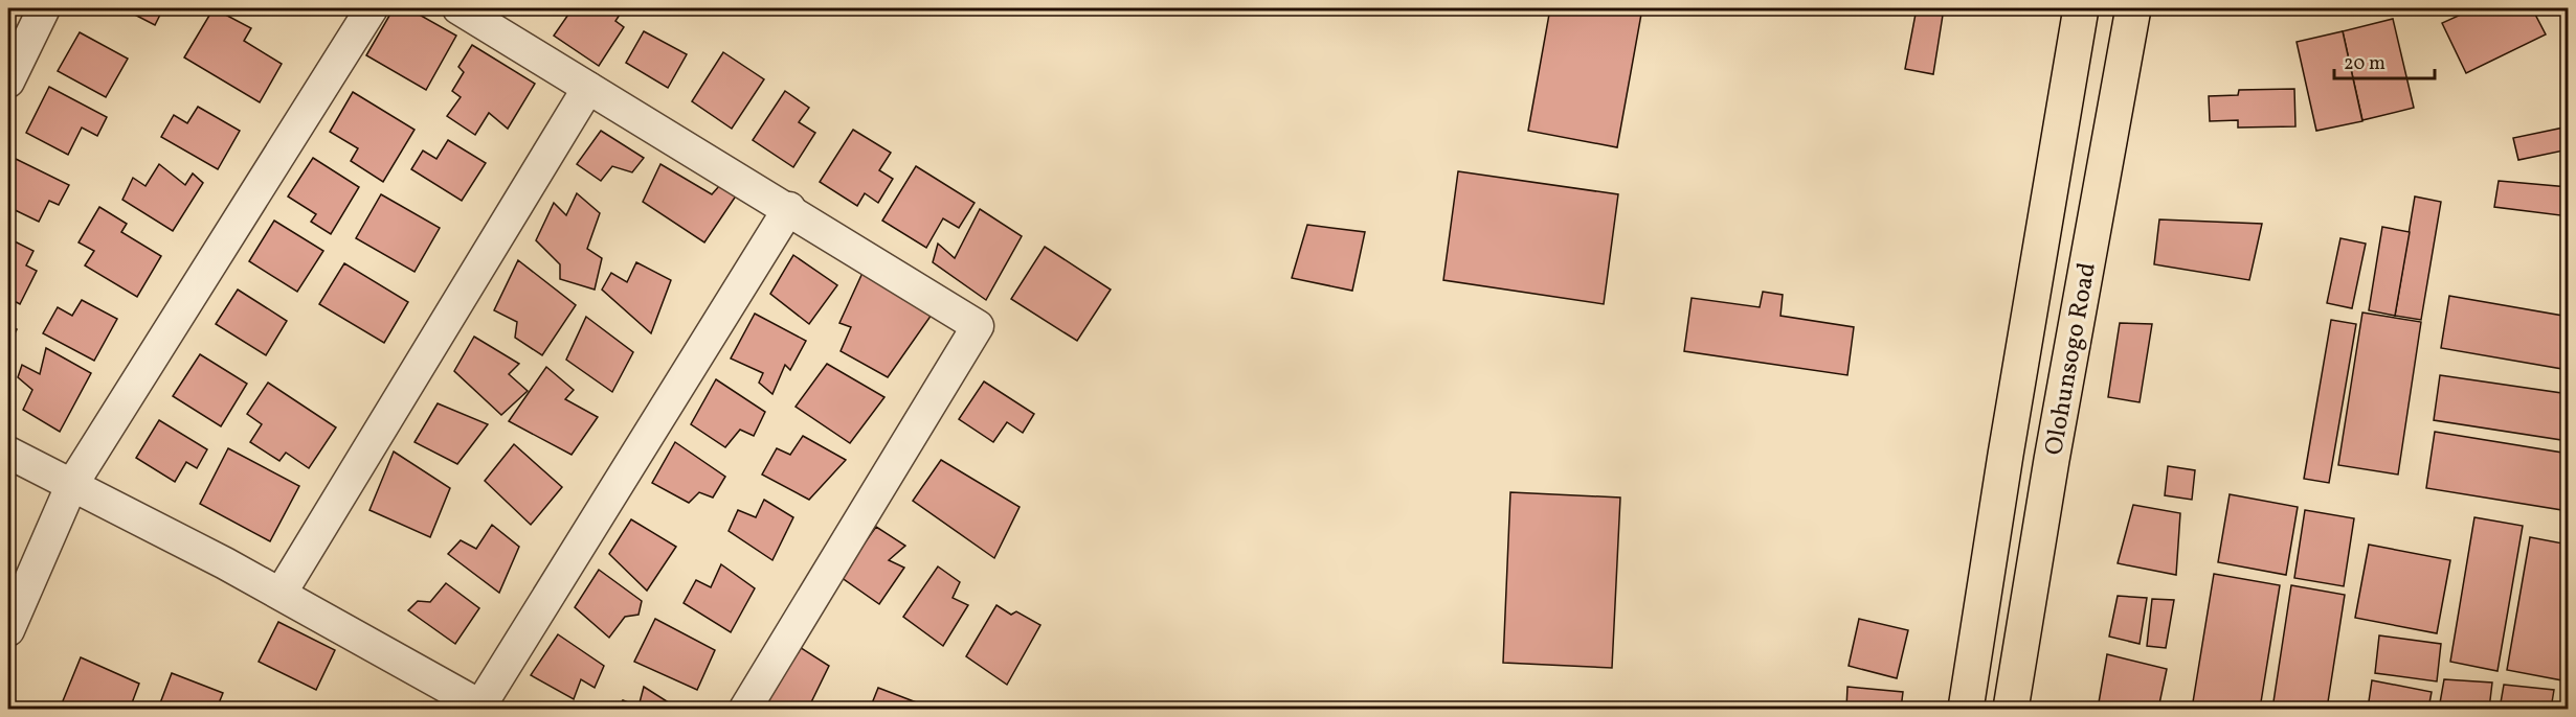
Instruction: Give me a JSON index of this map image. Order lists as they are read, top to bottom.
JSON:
{
  "streets": {
    "main road": ["Olohunsogo Road"]
  },
  "scale_bar": "20 m"
}
